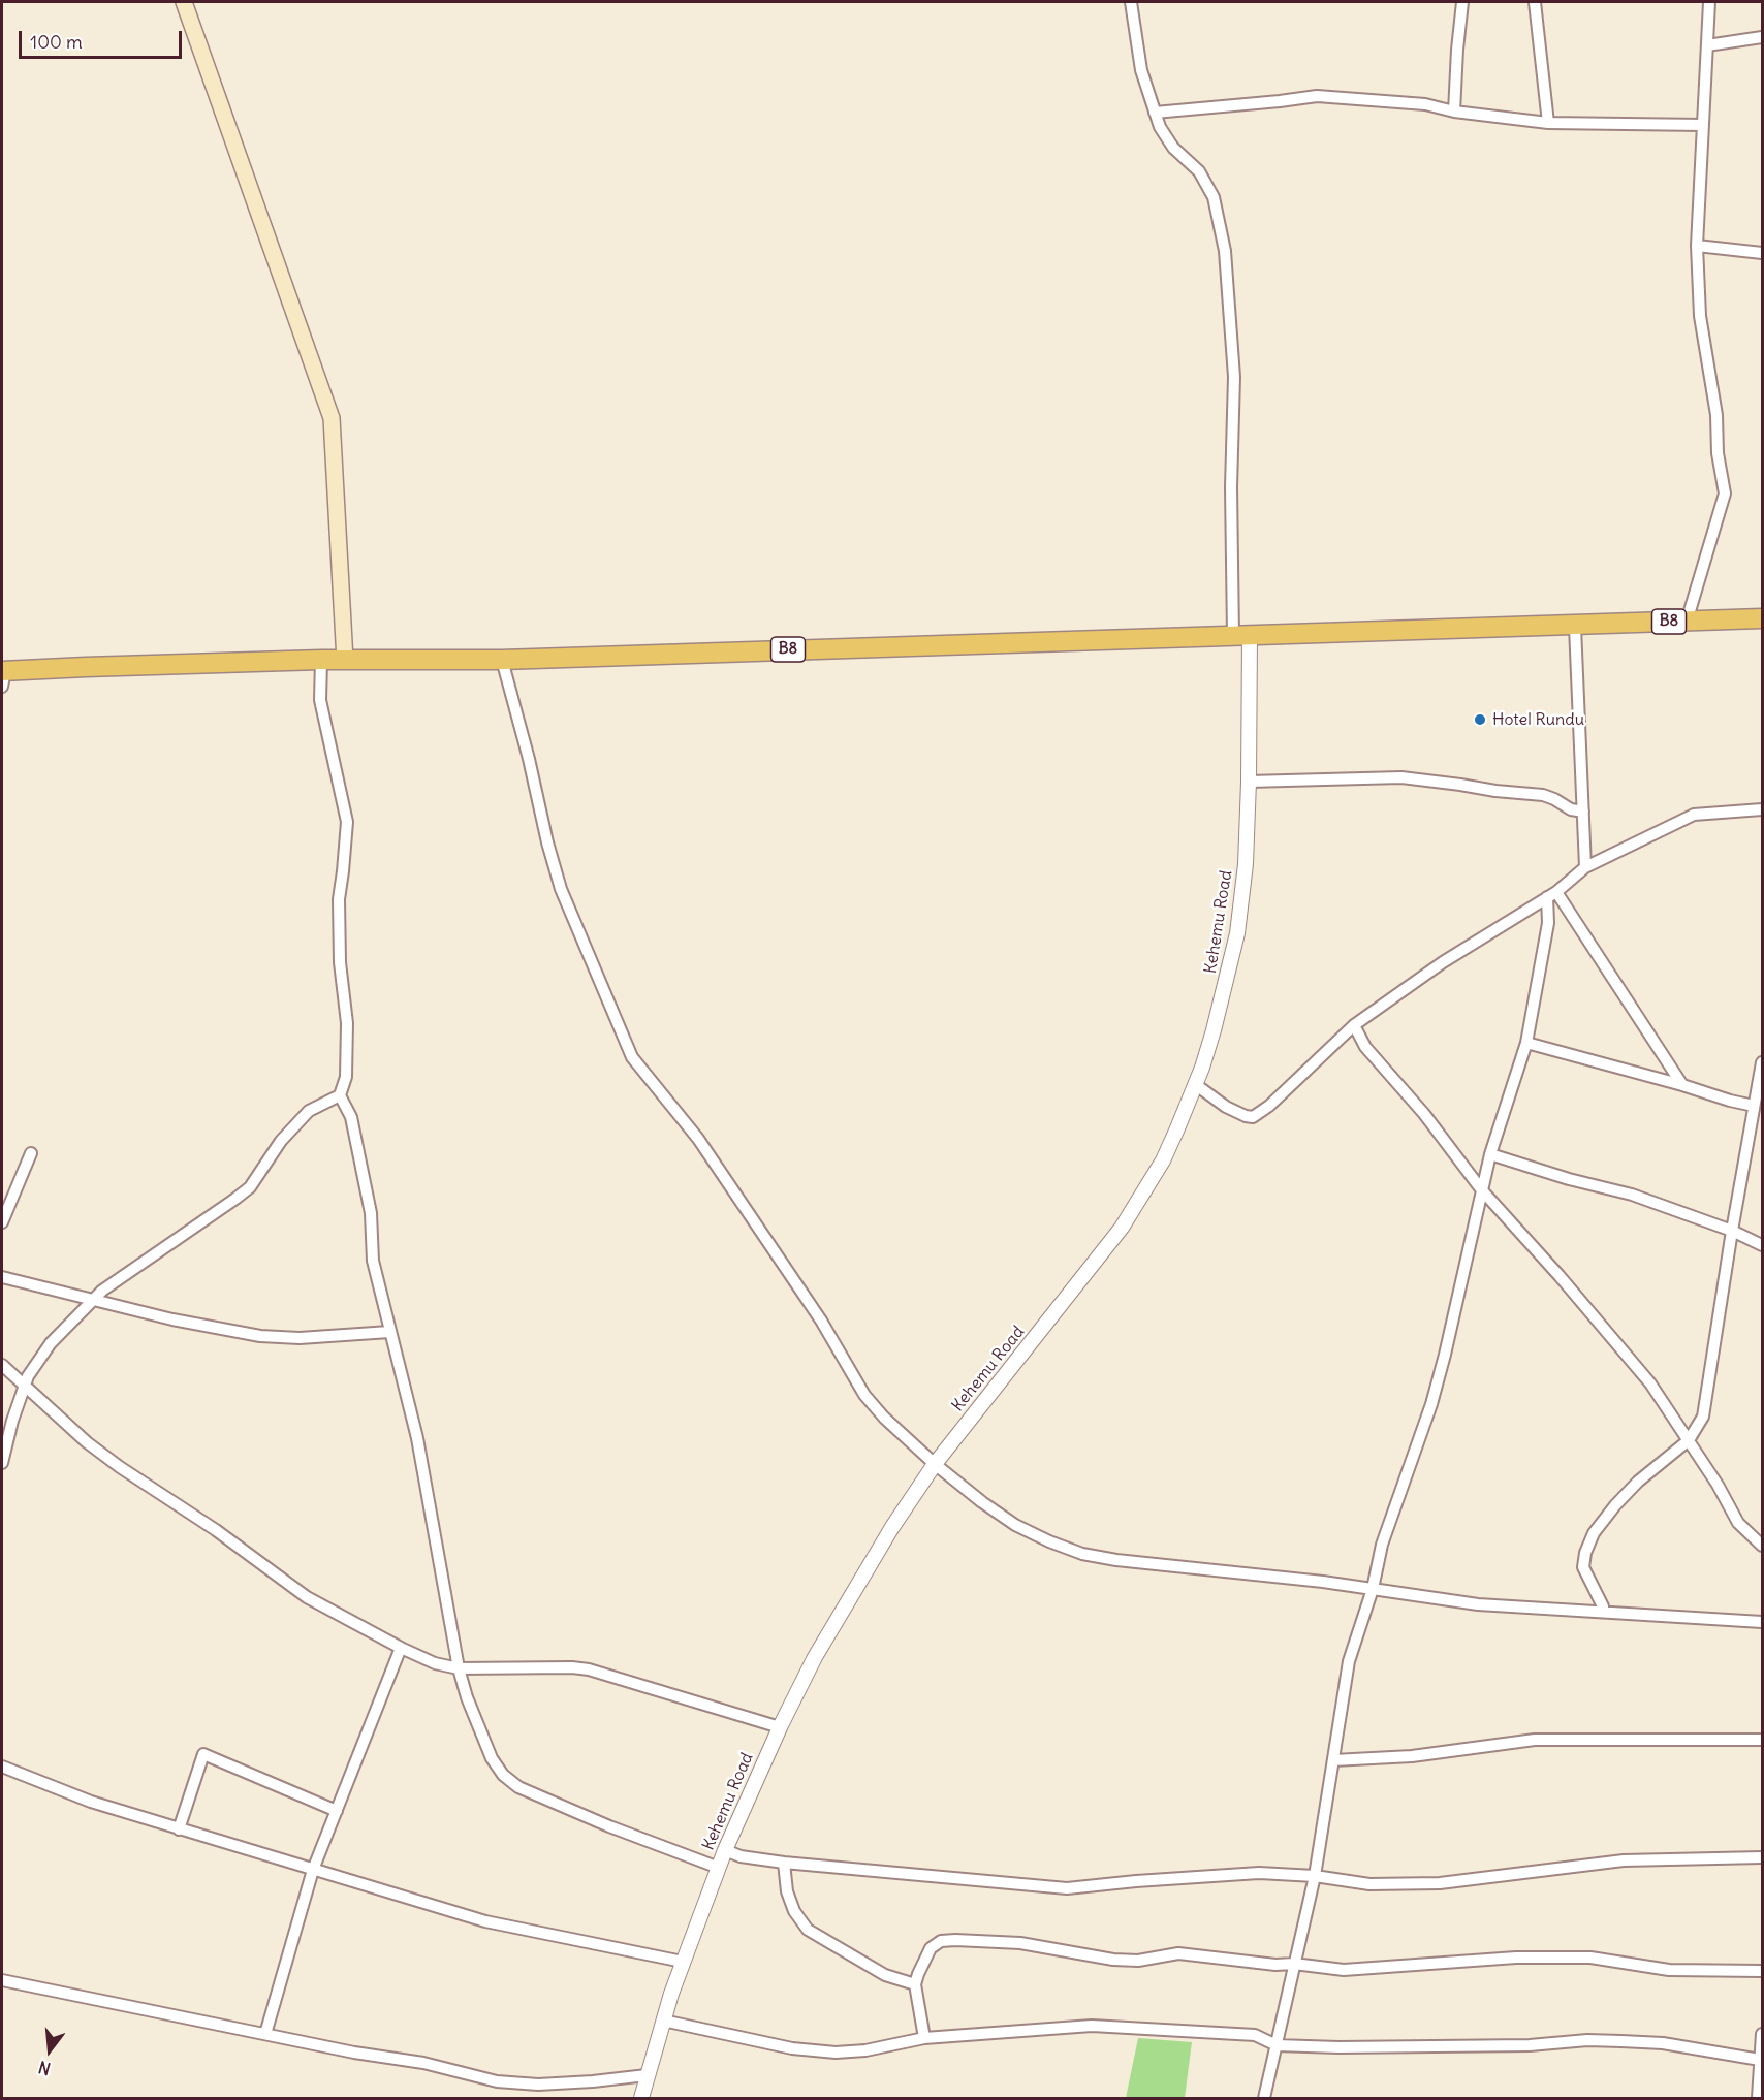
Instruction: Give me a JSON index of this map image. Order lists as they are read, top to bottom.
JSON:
{
  "streets": {
    "highway": ["B8"],
    "street": ["Kehemu Road"]
  },
  "crossings": [
    ["B8", "Kehemu Road"]
  ],
  "places": ["Hotel Rundu"],
  "scale_bar": "100 m",
  "north": "bottom"
}
